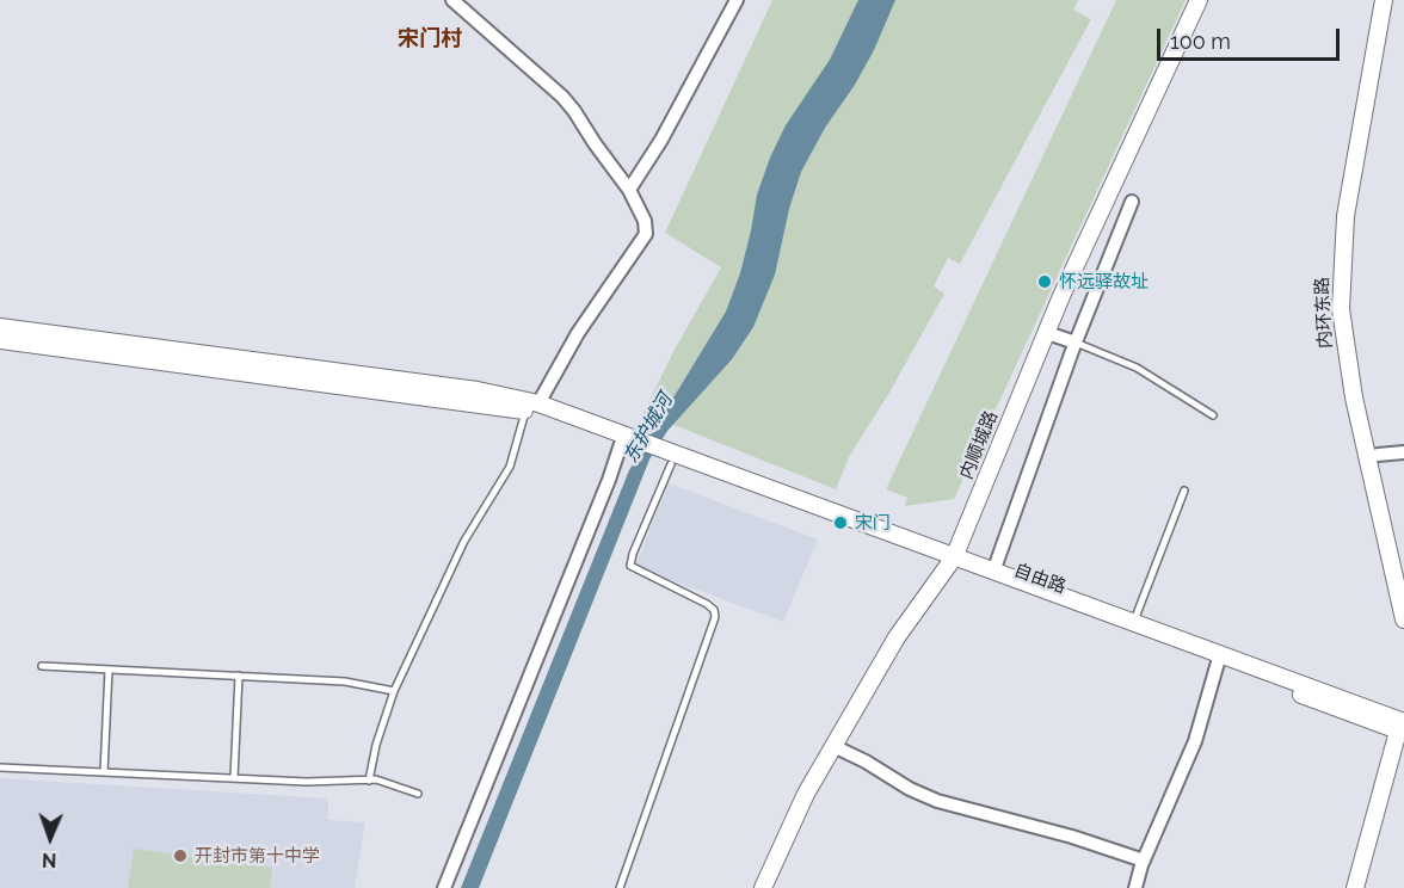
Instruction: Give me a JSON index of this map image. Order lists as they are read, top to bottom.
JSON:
{
  "streets": {
    "street": ["内环东路", "内顺城路", "自由路"]
  },
  "crossings": [
    ["内顺城路", "自由路"]
  ],
  "districts": ["宋门村"],
  "water": ["东护城河"],
  "places": ["怀远驿故址", "宋门", "开封市第十中学"],
  "scale_bar": "100 m",
  "north": "bottom"
}
